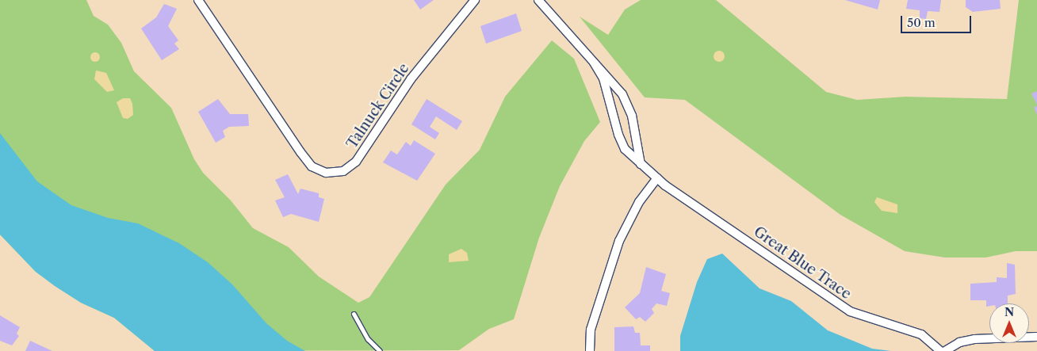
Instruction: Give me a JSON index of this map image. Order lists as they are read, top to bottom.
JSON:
{
  "streets": {
    "street": ["Talnuck Circle", "Great Blue Trace"]
  },
  "scale_bar": "50 m",
  "north": "top"
}
